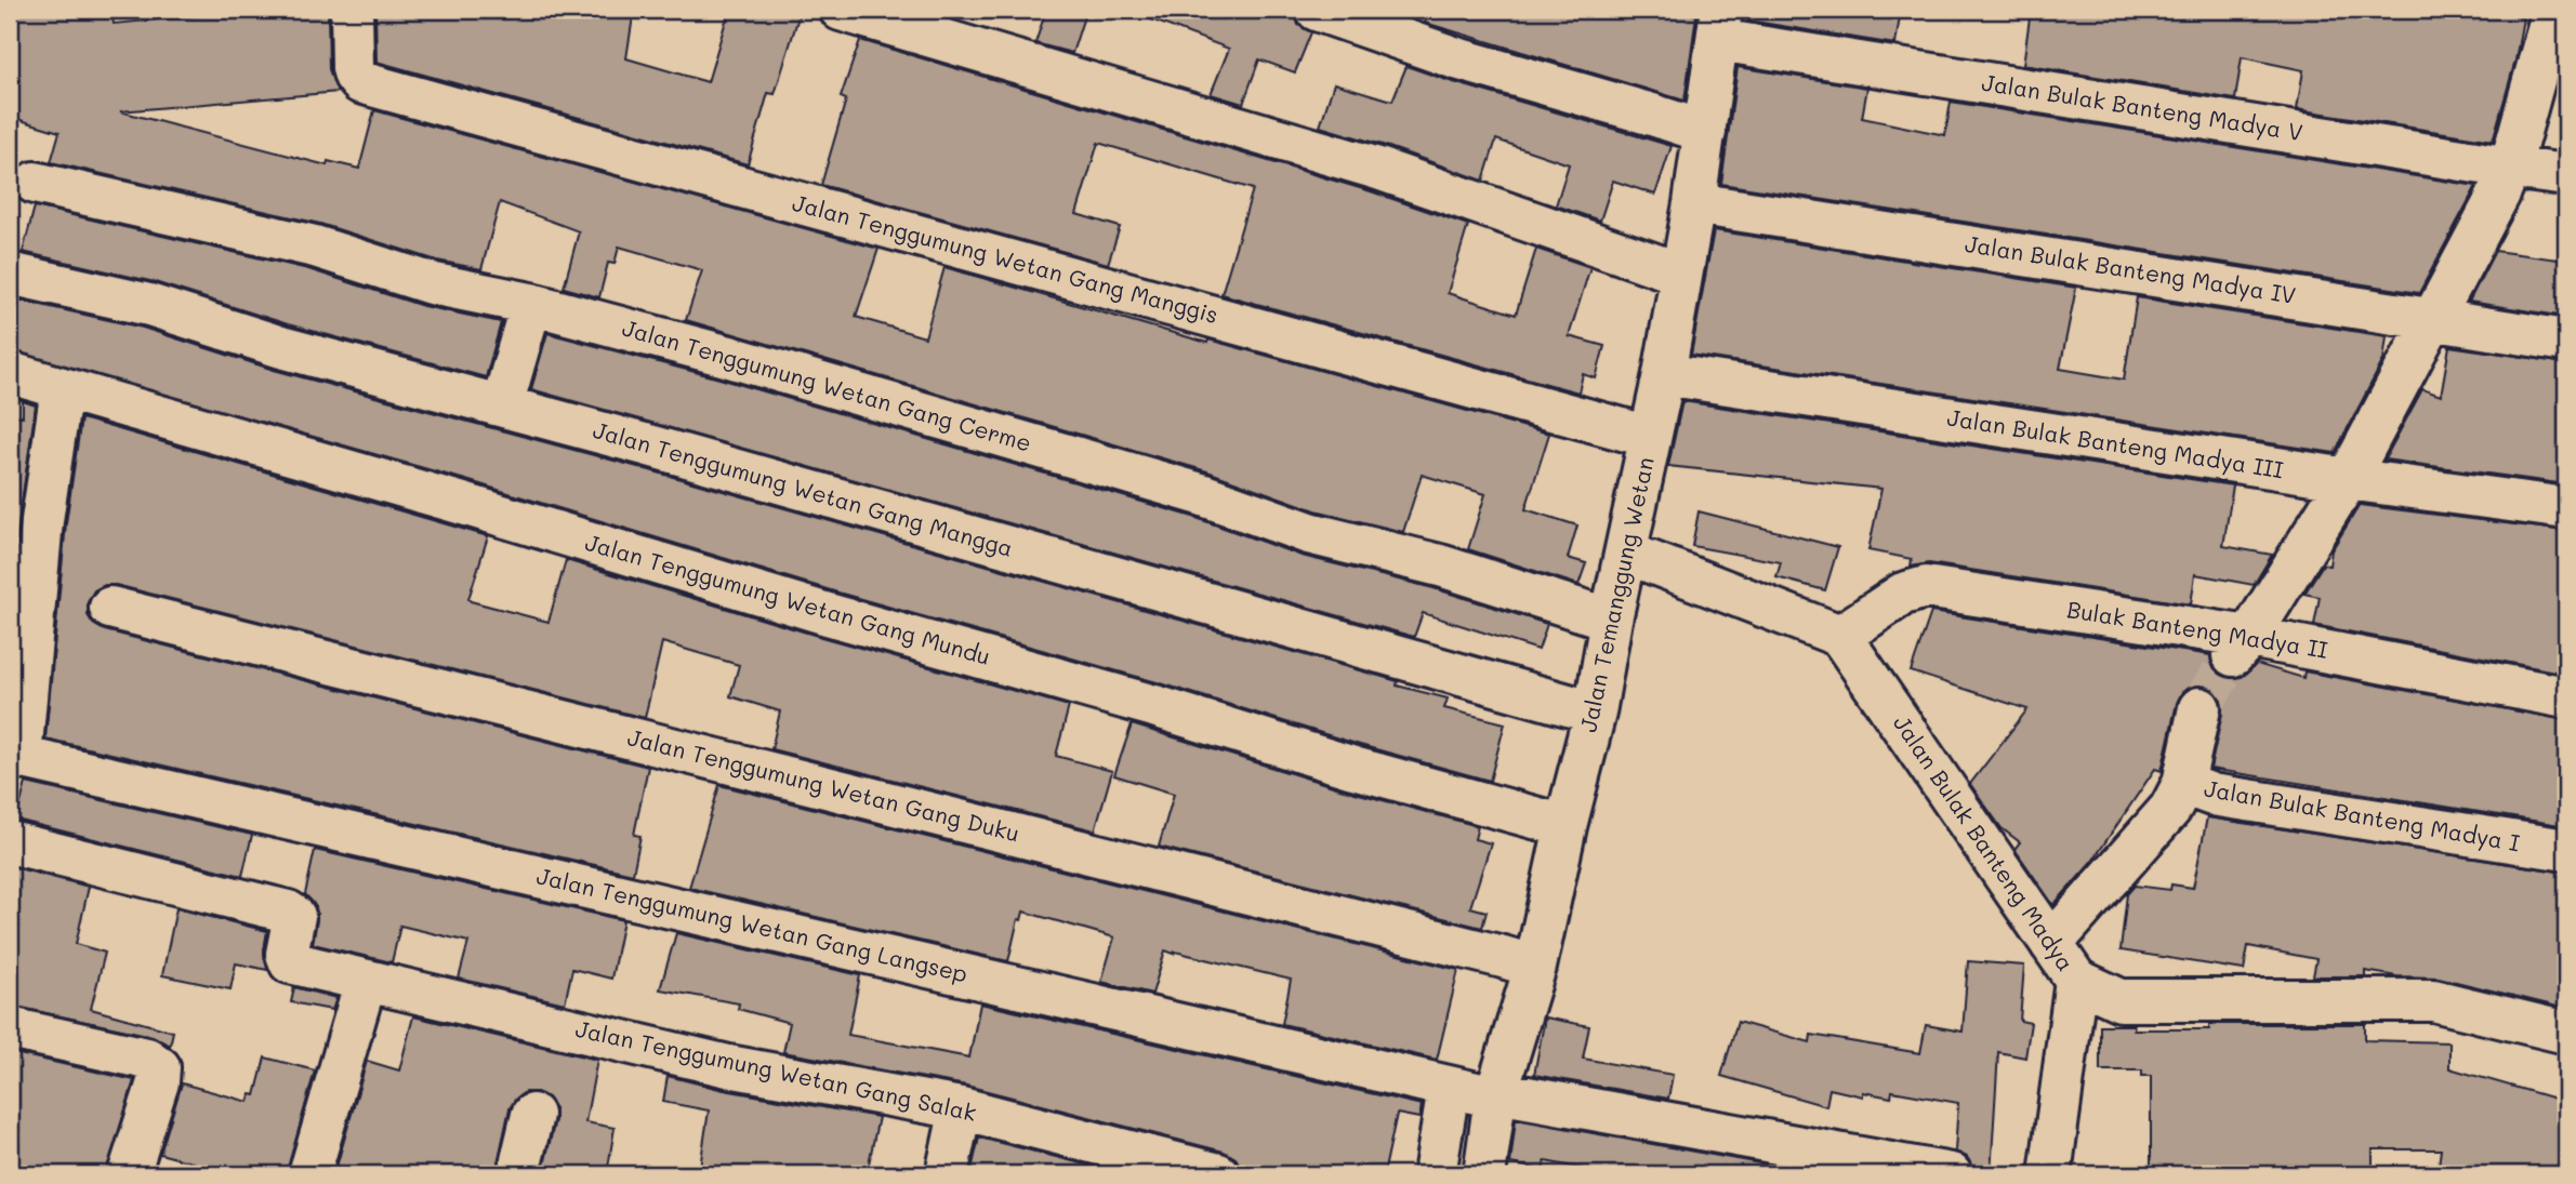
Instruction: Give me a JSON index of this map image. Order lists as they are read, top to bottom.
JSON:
{
  "streets": {
    "street": [
      "Jalan Bulak Banteng Madya V",
      "Jalan Tenggumung Wetan Gang Manggis",
      "Jalan Bulak Banteng Madya IV",
      "Jalan Tenggumung Wetan Gang Cerme",
      "Jalan Bulak Banteng Madya III",
      "Jalan Tenggumung Wetan Gang Mangga",
      "Jalan Temanggung Wetan",
      "Jalan Tenggumung Wetan Gang Mundu",
      "Bulak Banteng Madya II",
      "Jalan Tenggumung Wetan Gang Duku",
      "Jalan Bulak Banteng Madya I",
      "Jalan Bulak Banteng Madya",
      "Jalan Tenggumung Wetan Gang Langsep",
      "Jalan Tenggumung Wetan Gang Salak"
    ]
  },
  "crossings": [
    ["Jalan Bulak Banteng Madya V", "Jalan Temanggung Wetan"],
    ["Jalan Tenggumung Wetan Gang Manggis", "Jalan Temanggung Wetan"],
    ["Jalan Bulak Banteng Madya IV", "Jalan Temanggung Wetan"],
    ["Jalan Tenggumung Wetan Gang Cerme", "Jalan Temanggung Wetan"],
    ["Jalan Bulak Banteng Madya III", "Jalan Temanggung Wetan"],
    ["Jalan Tenggumung Wetan Gang Mangga", "Jalan Temanggung Wetan"],
    ["Jalan Temanggung Wetan", "Jalan Tenggumung Wetan Gang Mundu"],
    ["Jalan Temanggung Wetan", "Jalan Tenggumung Wetan Gang Duku"],
    ["Jalan Temanggung Wetan", "Jalan Tenggumung Wetan Gang Langsep"],
    ["Bulak Banteng Madya II", "Jalan Bulak Banteng Madya"],
    ["Jalan Bulak Banteng Madya I", "Jalan Bulak Banteng Madya"]
  ]
}
